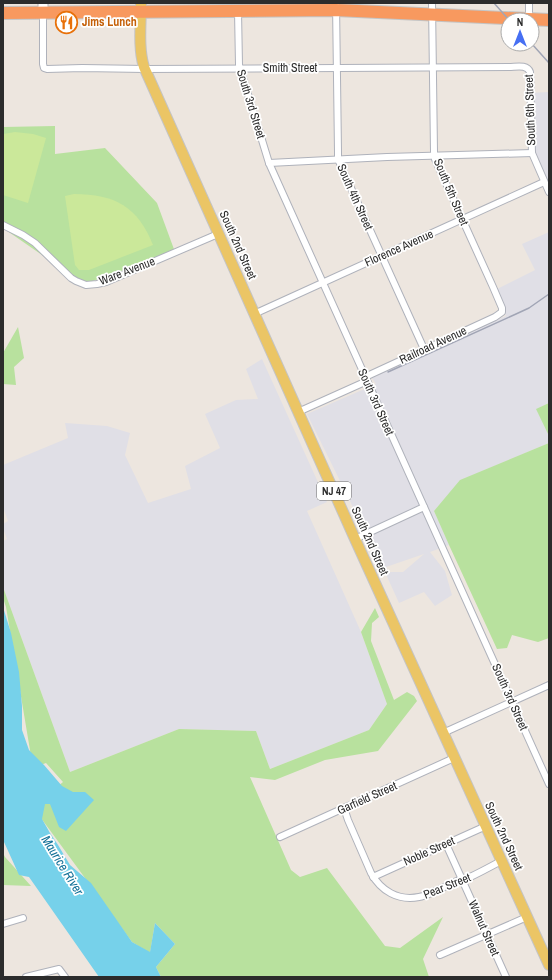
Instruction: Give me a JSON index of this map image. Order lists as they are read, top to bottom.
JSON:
{
  "streets": {
    "main road": ["South 2nd Street", "NJ 47"],
    "street": [
      "Smith Street",
      "South 3rd Street",
      "South 6th Street",
      "South 5th Street",
      "South 4th Street",
      "Florence Avenue",
      "Ware Avenue",
      "Railroad Avenue",
      "Garfield Street",
      "Noble Street",
      "Pear Street",
      "Walnut Street"
    ]
  },
  "crossings": [
    ["Smith Street", "South 3rd Street"],
    ["Smith Street", "South 6th Street"],
    ["Smith Street", "South 5th Street"],
    ["Smith Street", "South 4th Street"],
    ["Smith Street", "South 2nd Street"],
    ["South 3rd Street", "Florence Avenue"],
    ["South 3rd Street", "Railroad Avenue"],
    ["South 6th Street", "Florence Avenue"],
    ["South 5th Street", "Florence Avenue"],
    ["South 5th Street", "Railroad Avenue"],
    ["South 4th Street", "Florence Avenue"],
    ["South 4th Street", "Railroad Avenue"],
    ["South 2nd Street", "Florence Avenue"],
    ["South 2nd Street", "Ware Avenue"],
    ["South 2nd Street", "Railroad Avenue"],
    ["South 2nd Street", "Garfield Street"],
    ["South 2nd Street", "Noble Street"],
    ["South 2nd Street", "Pear Street"],
    ["Garfield Street", "Pear Street"],
    ["Noble Street", "Pear Street"],
    ["Noble Street", "Walnut Street"],
    ["Pear Street", "Walnut Street"]
  ],
  "water": ["Maurice River"],
  "places": {
    "restaurant": ["Jims Lunch"]
  },
  "north": "top"
}
